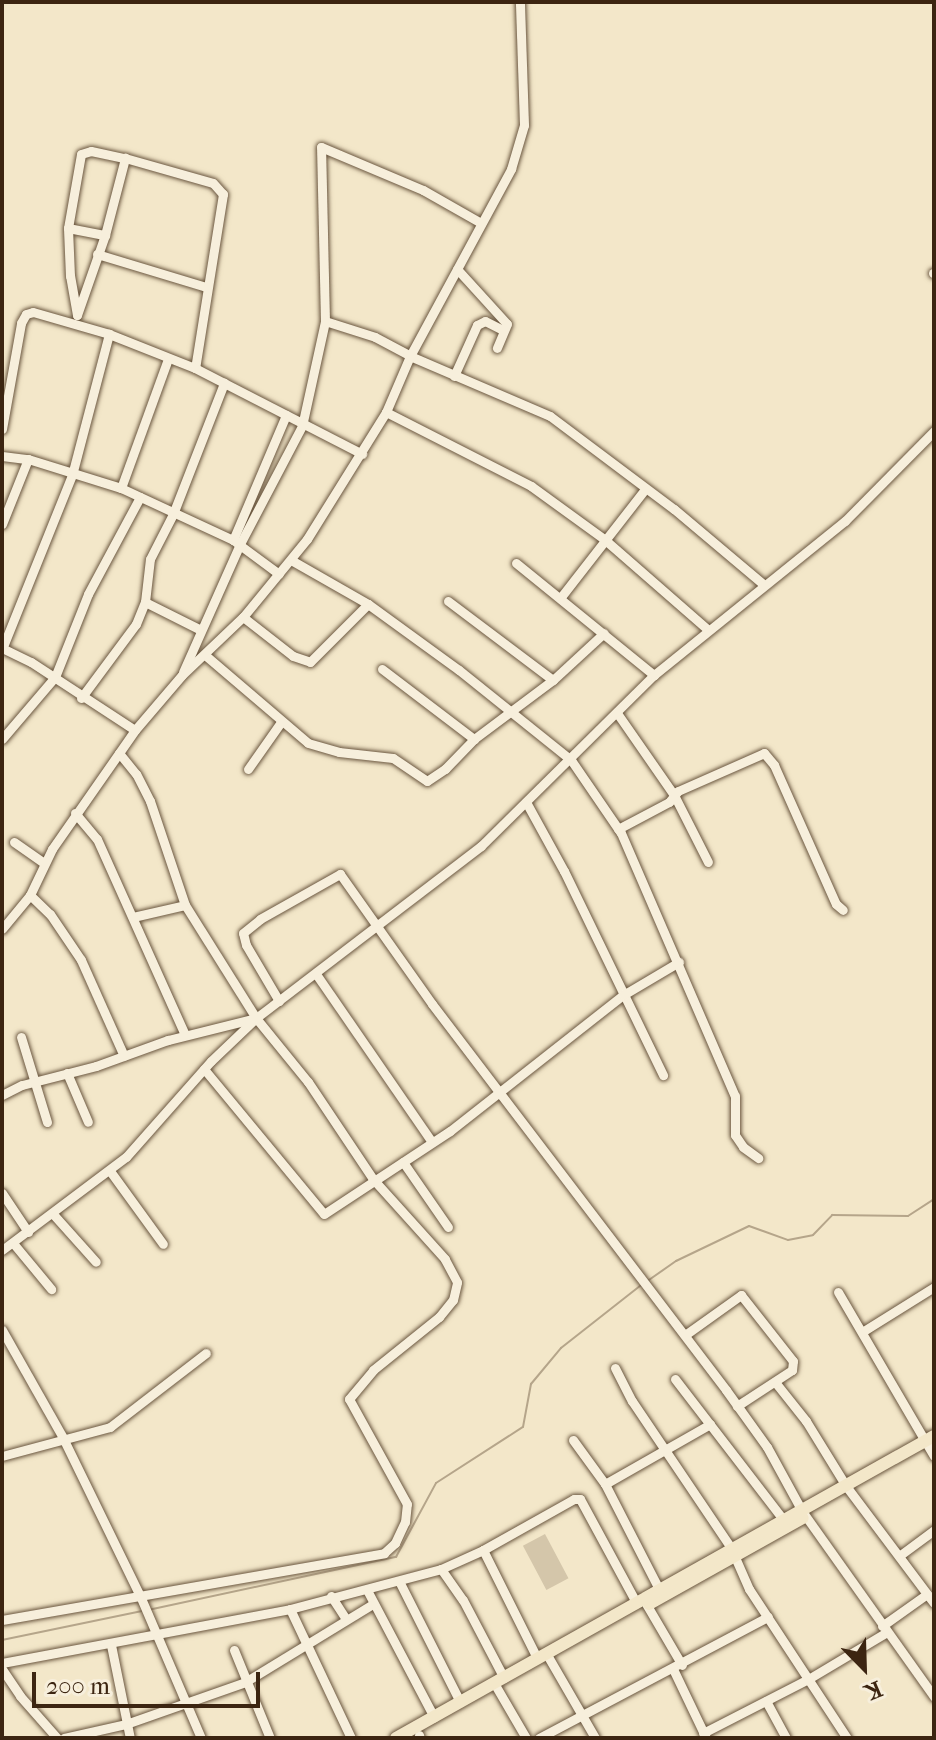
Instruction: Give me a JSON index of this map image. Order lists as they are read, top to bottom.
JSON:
{
  "scale_bar": "200 m",
  "north": "bottom right"
}
